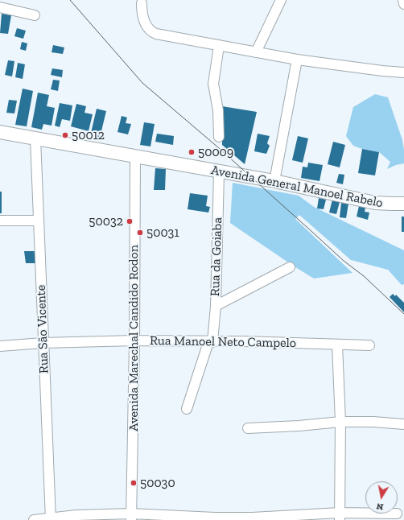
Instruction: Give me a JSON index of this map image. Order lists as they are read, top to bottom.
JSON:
{
  "streets": {
    "main road": ["Avenida General Manoel Rabelo"],
    "street": [
      "Rua da Goiaba",
      "Rua São Vicente",
      "Avenida Marechal Candido Rodon",
      "Rua Manoel Neto Campelo"
    ]
  },
  "crossings": [
    ["Avenida General Manoel Rabelo", "Rua da Goiaba"],
    ["Avenida General Manoel Rabelo", "Rua São Vicente"],
    ["Avenida General Manoel Rabelo", "Avenida Marechal Candido Rodon"],
    ["Rua da Goiaba", "Rua Manoel Neto Campelo"],
    ["Rua São Vicente", "Rua Manoel Neto Campelo"],
    ["Avenida Marechal Candido Rodon", "Rua Manoel Neto Campelo"]
  ],
  "places": [
    "50012",
    "50009",
    "50032",
    "50031",
    "50030"
  ],
  "north": "bottom"
}
